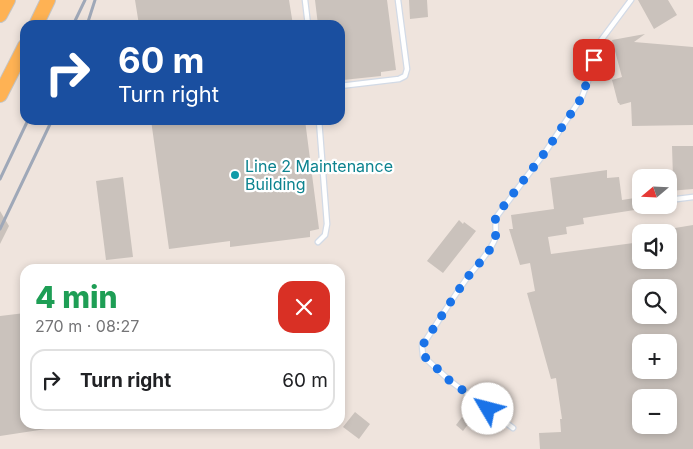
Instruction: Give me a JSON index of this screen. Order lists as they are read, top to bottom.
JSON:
{
  "places": ["Line 2 Maintenance Building"],
  "north": "left",
  "page": {
    "turn": ["60 m", "Turn right"],
    "map_buttons": ["+", "−"],
    "heading": ["4 min", "270 m · 08:27"],
    "list": [
      {
        "name": "Turn right",
        "value": "60 m"
      }
    ]
  }
}
